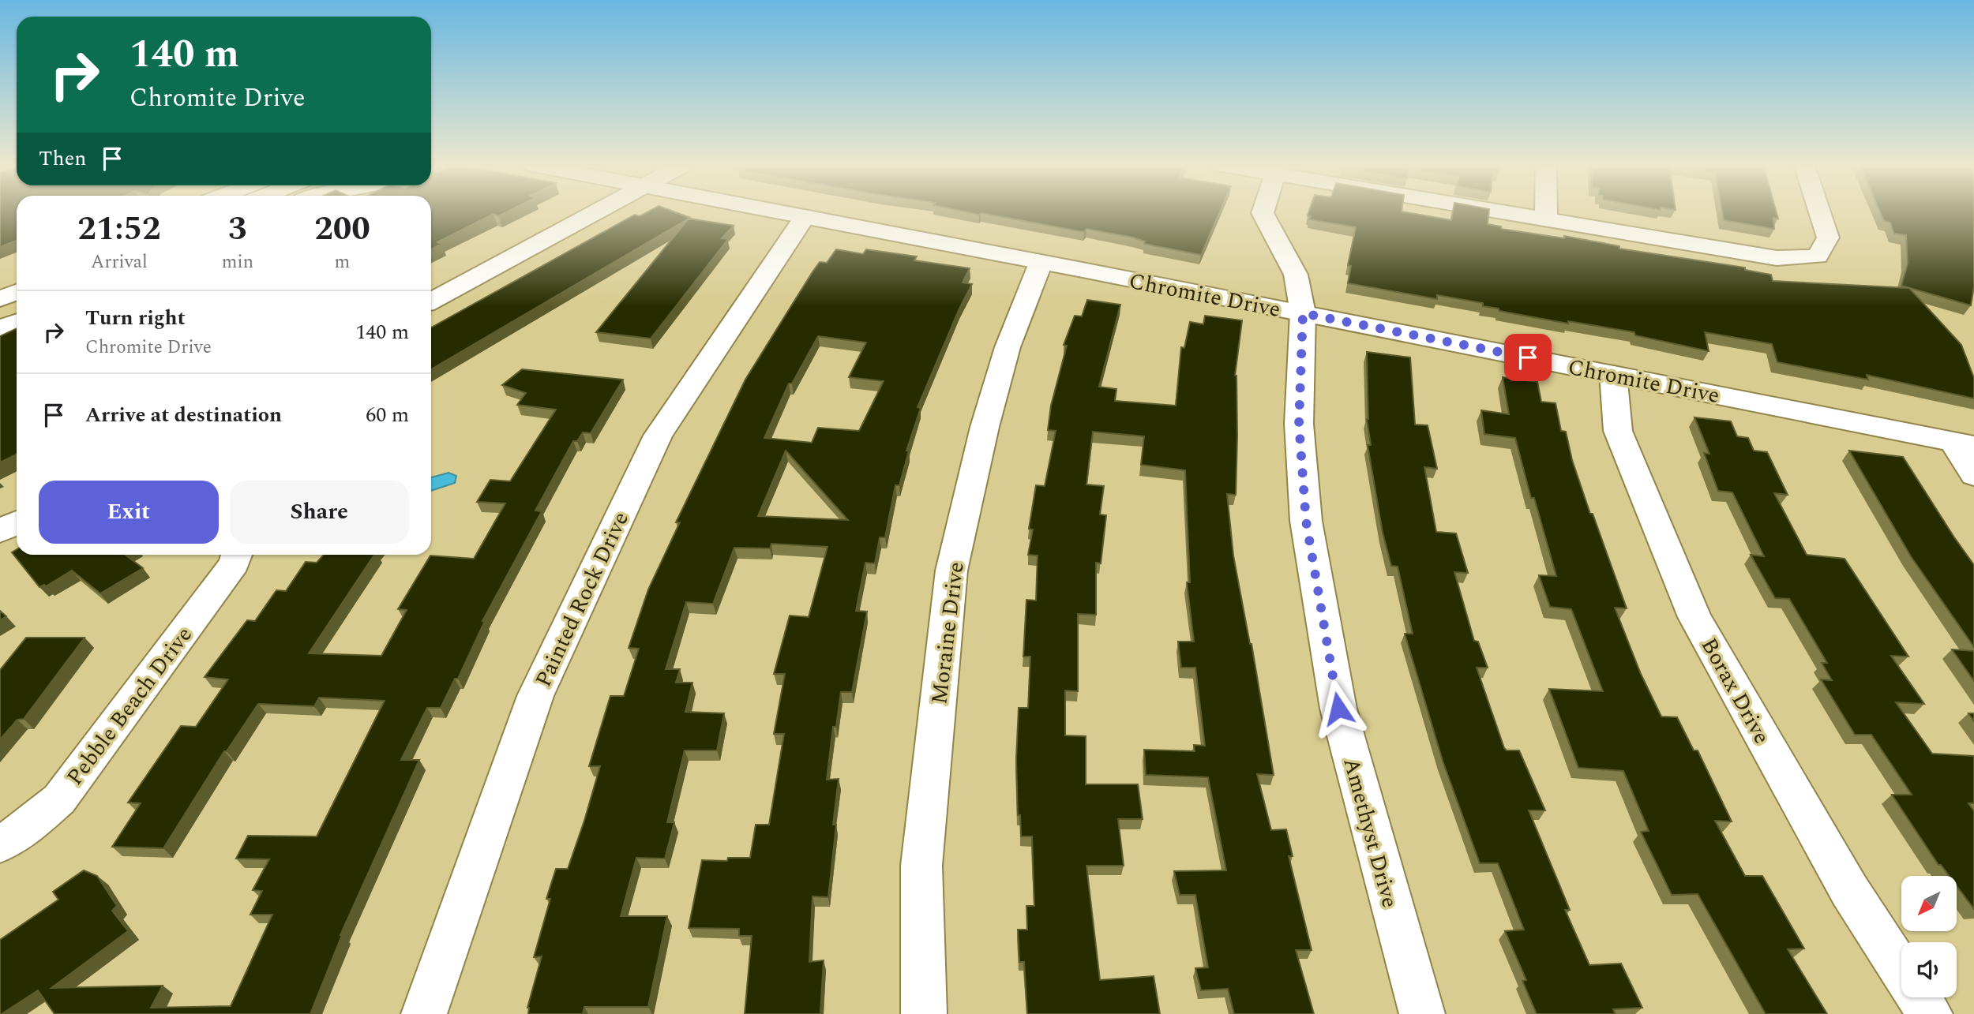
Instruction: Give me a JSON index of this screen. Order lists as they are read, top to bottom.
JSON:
{
  "streets": {
    "street": [
      "Chromite Drive",
      "Painted Rock Drive",
      "Moraine Drive",
      "Borax Drive",
      "Pebble Beach Drive",
      "Amethyst Drive"
    ]
  },
  "crossings": [
    ["Chromite Drive", "Painted Rock Drive"],
    ["Chromite Drive", "Moraine Drive"],
    ["Chromite Drive", "Borax Drive"],
    ["Chromite Drive", "Amethyst Drive"]
  ],
  "north": "bottom left",
  "page": {
    "turn": ["140 m", "Chromite Drive"],
    "then": "Then",
    "eta": [
      "21:52",
      "Arrival",
      "3",
      "min",
      "200",
      "m"
    ],
    "list": [
      {
        "name": "Turn right",
        "note": "Chromite Drive",
        "value": "140 m"
      },
      {
        "name": "Arrive at destination",
        "value": "60 m"
      }
    ],
    "buttons": ["Exit", "Share"]
  }
}
